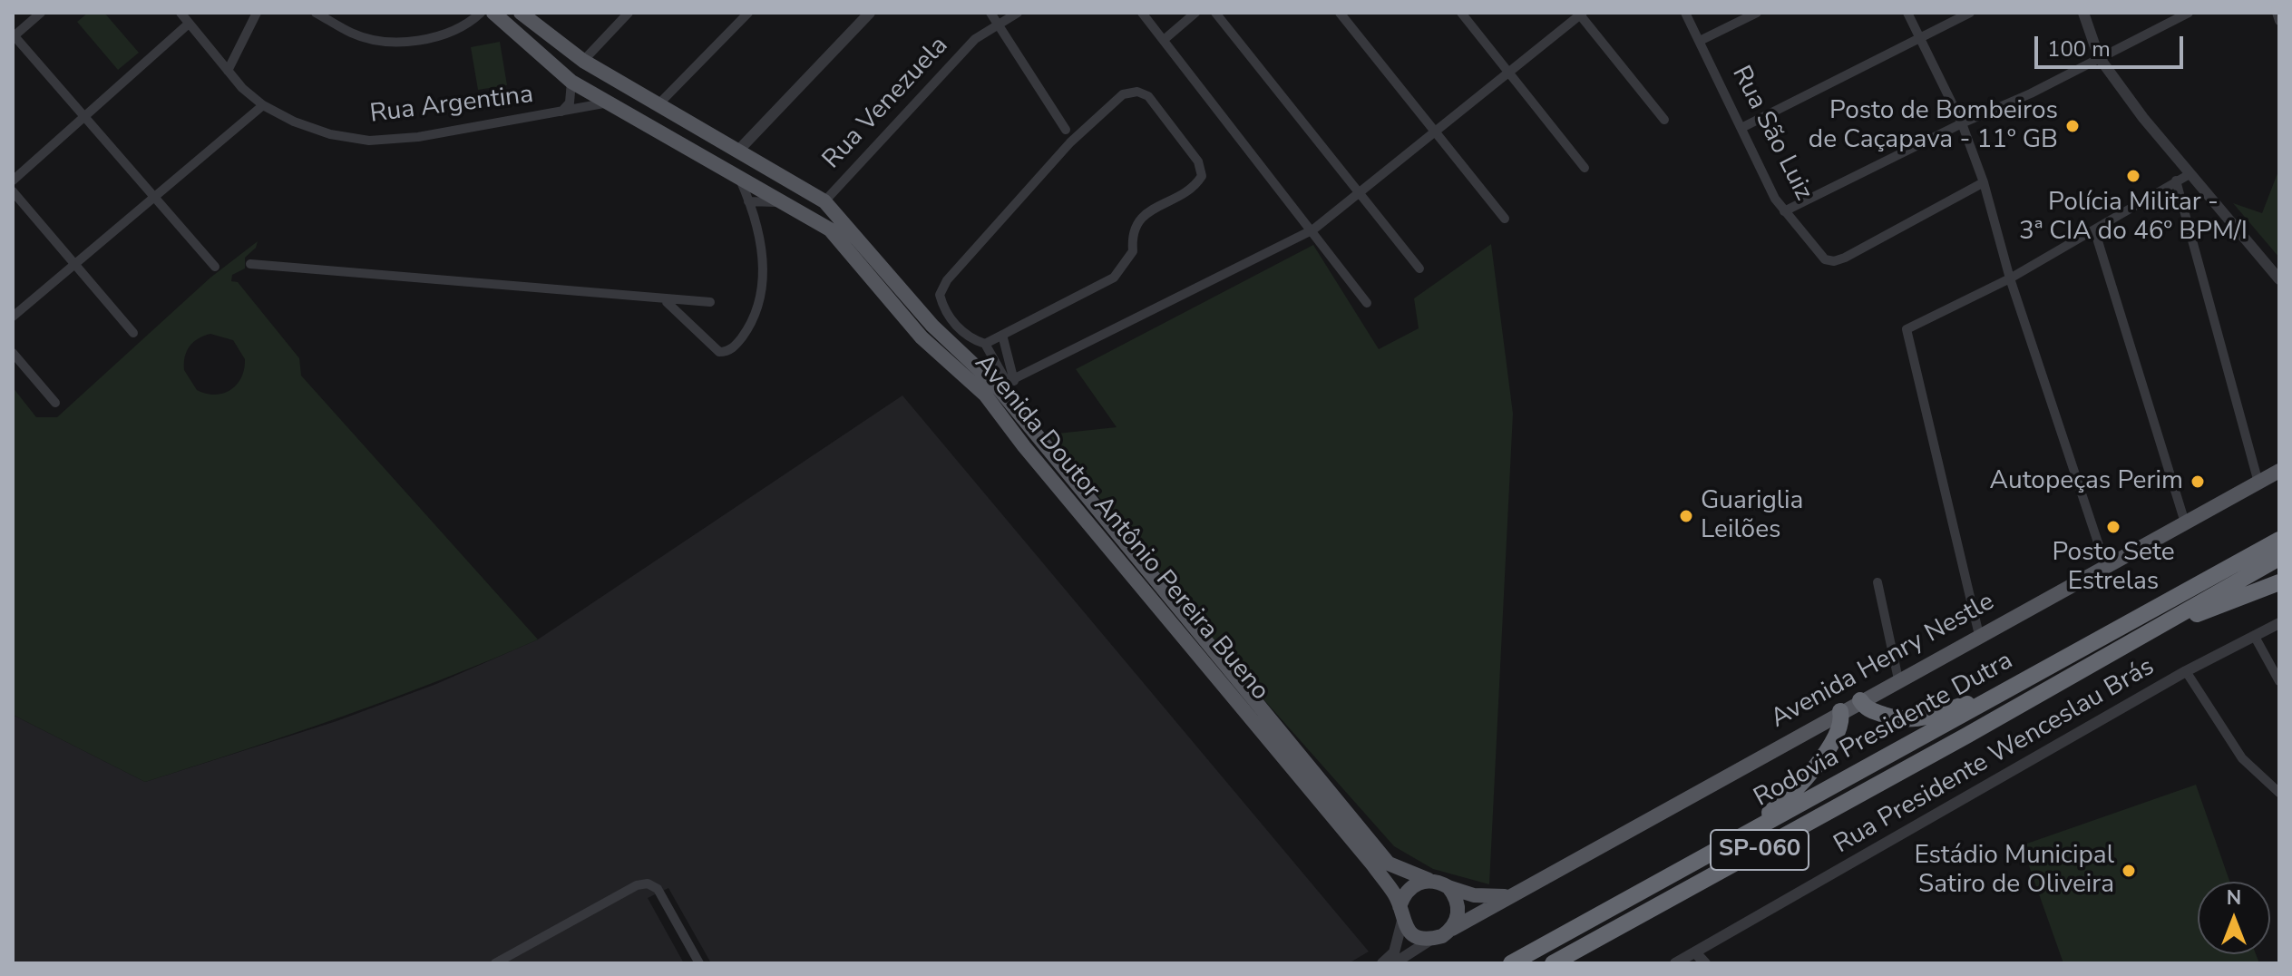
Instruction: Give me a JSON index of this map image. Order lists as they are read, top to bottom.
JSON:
{
  "streets": {
    "highway": ["Rodovia Presidente Dutra", "SP-060"],
    "main road": ["Avenida Doutor Antônio Pereira Bueno", "Avenida Henry Nestle"],
    "street": [
      "Rua Venezuela",
      "Rua Argentina",
      "Rua São Luiz",
      "Rua Presidente Wenceslau Brás"
    ]
  },
  "crossings": [
    ["Rua Venezuela", "Avenida Doutor Antônio Pereira Bueno"],
    ["Rua Argentina", "Avenida Doutor Antônio Pereira Bueno"],
    ["Avenida Doutor Antônio Pereira Bueno", "Avenida Henry Nestle"]
  ],
  "places": [
    "Posto de Bombeiros de Caçapava - 11º GB",
    "Polícia Militar - 3ª CIA do 46º BPM/I",
    "Autopeças Perim",
    "Guariglia Leilões",
    "Posto Sete Estrelas",
    "Estádio Municipal Satiro de Oliveira"
  ],
  "scale_bar": "100 m",
  "north": "top"
}
